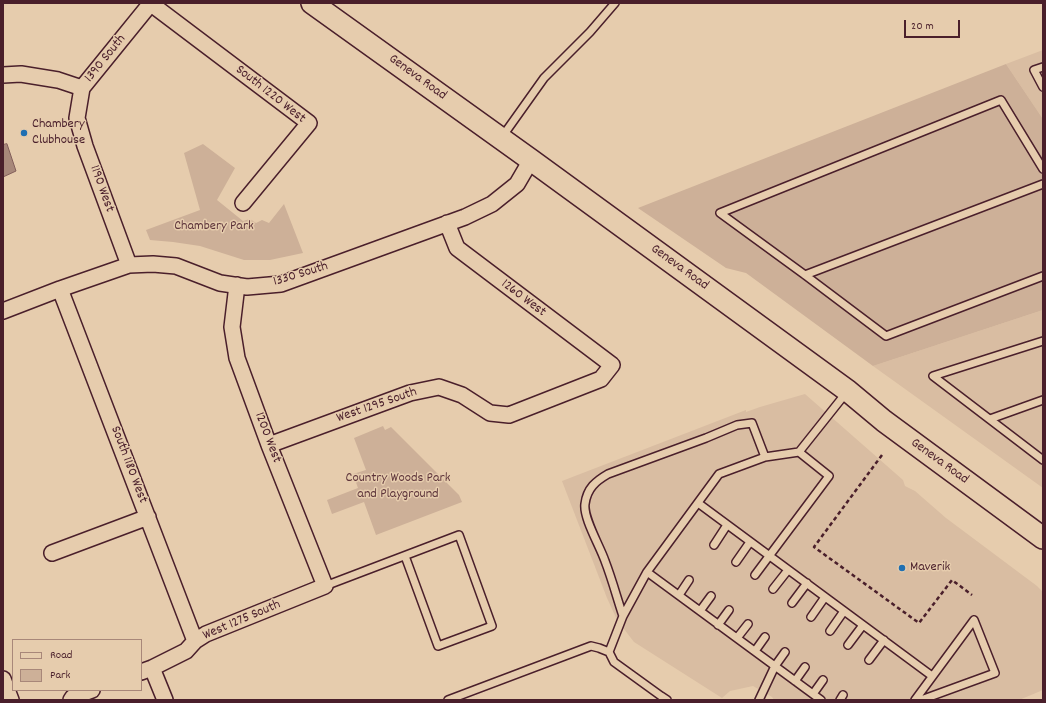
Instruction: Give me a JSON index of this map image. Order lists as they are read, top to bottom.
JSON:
{
  "streets": {
    "main road": ["Geneva Road"],
    "street": [
      "1390 South",
      "South 1220 West",
      "1190 West",
      "1330 South",
      "1260 West",
      "West 1295 South",
      "1200 West",
      "South 1180 West",
      "West 1275 South"
    ]
  },
  "crossings": [
    ["1390 South", "South 1220 West"],
    ["1390 South", "1190 West"],
    ["Geneva Road", "1330 South"],
    ["1190 West", "1330 South"],
    ["1330 South", "1260 West"],
    ["1330 South", "1200 West"],
    ["1330 South", "South 1180 West"],
    ["1260 West", "West 1295 South"],
    ["West 1295 South", "1200 West"],
    ["1200 West", "West 1275 South"],
    ["South 1180 West", "West 1275 South"]
  ],
  "parks": ["Chambery Park", "Country Woods Park and Playground"],
  "places": ["Chambery Clubhouse", "Maverik"],
  "legend": ["Road", "Park"],
  "scale_bar": "20 m"
}
